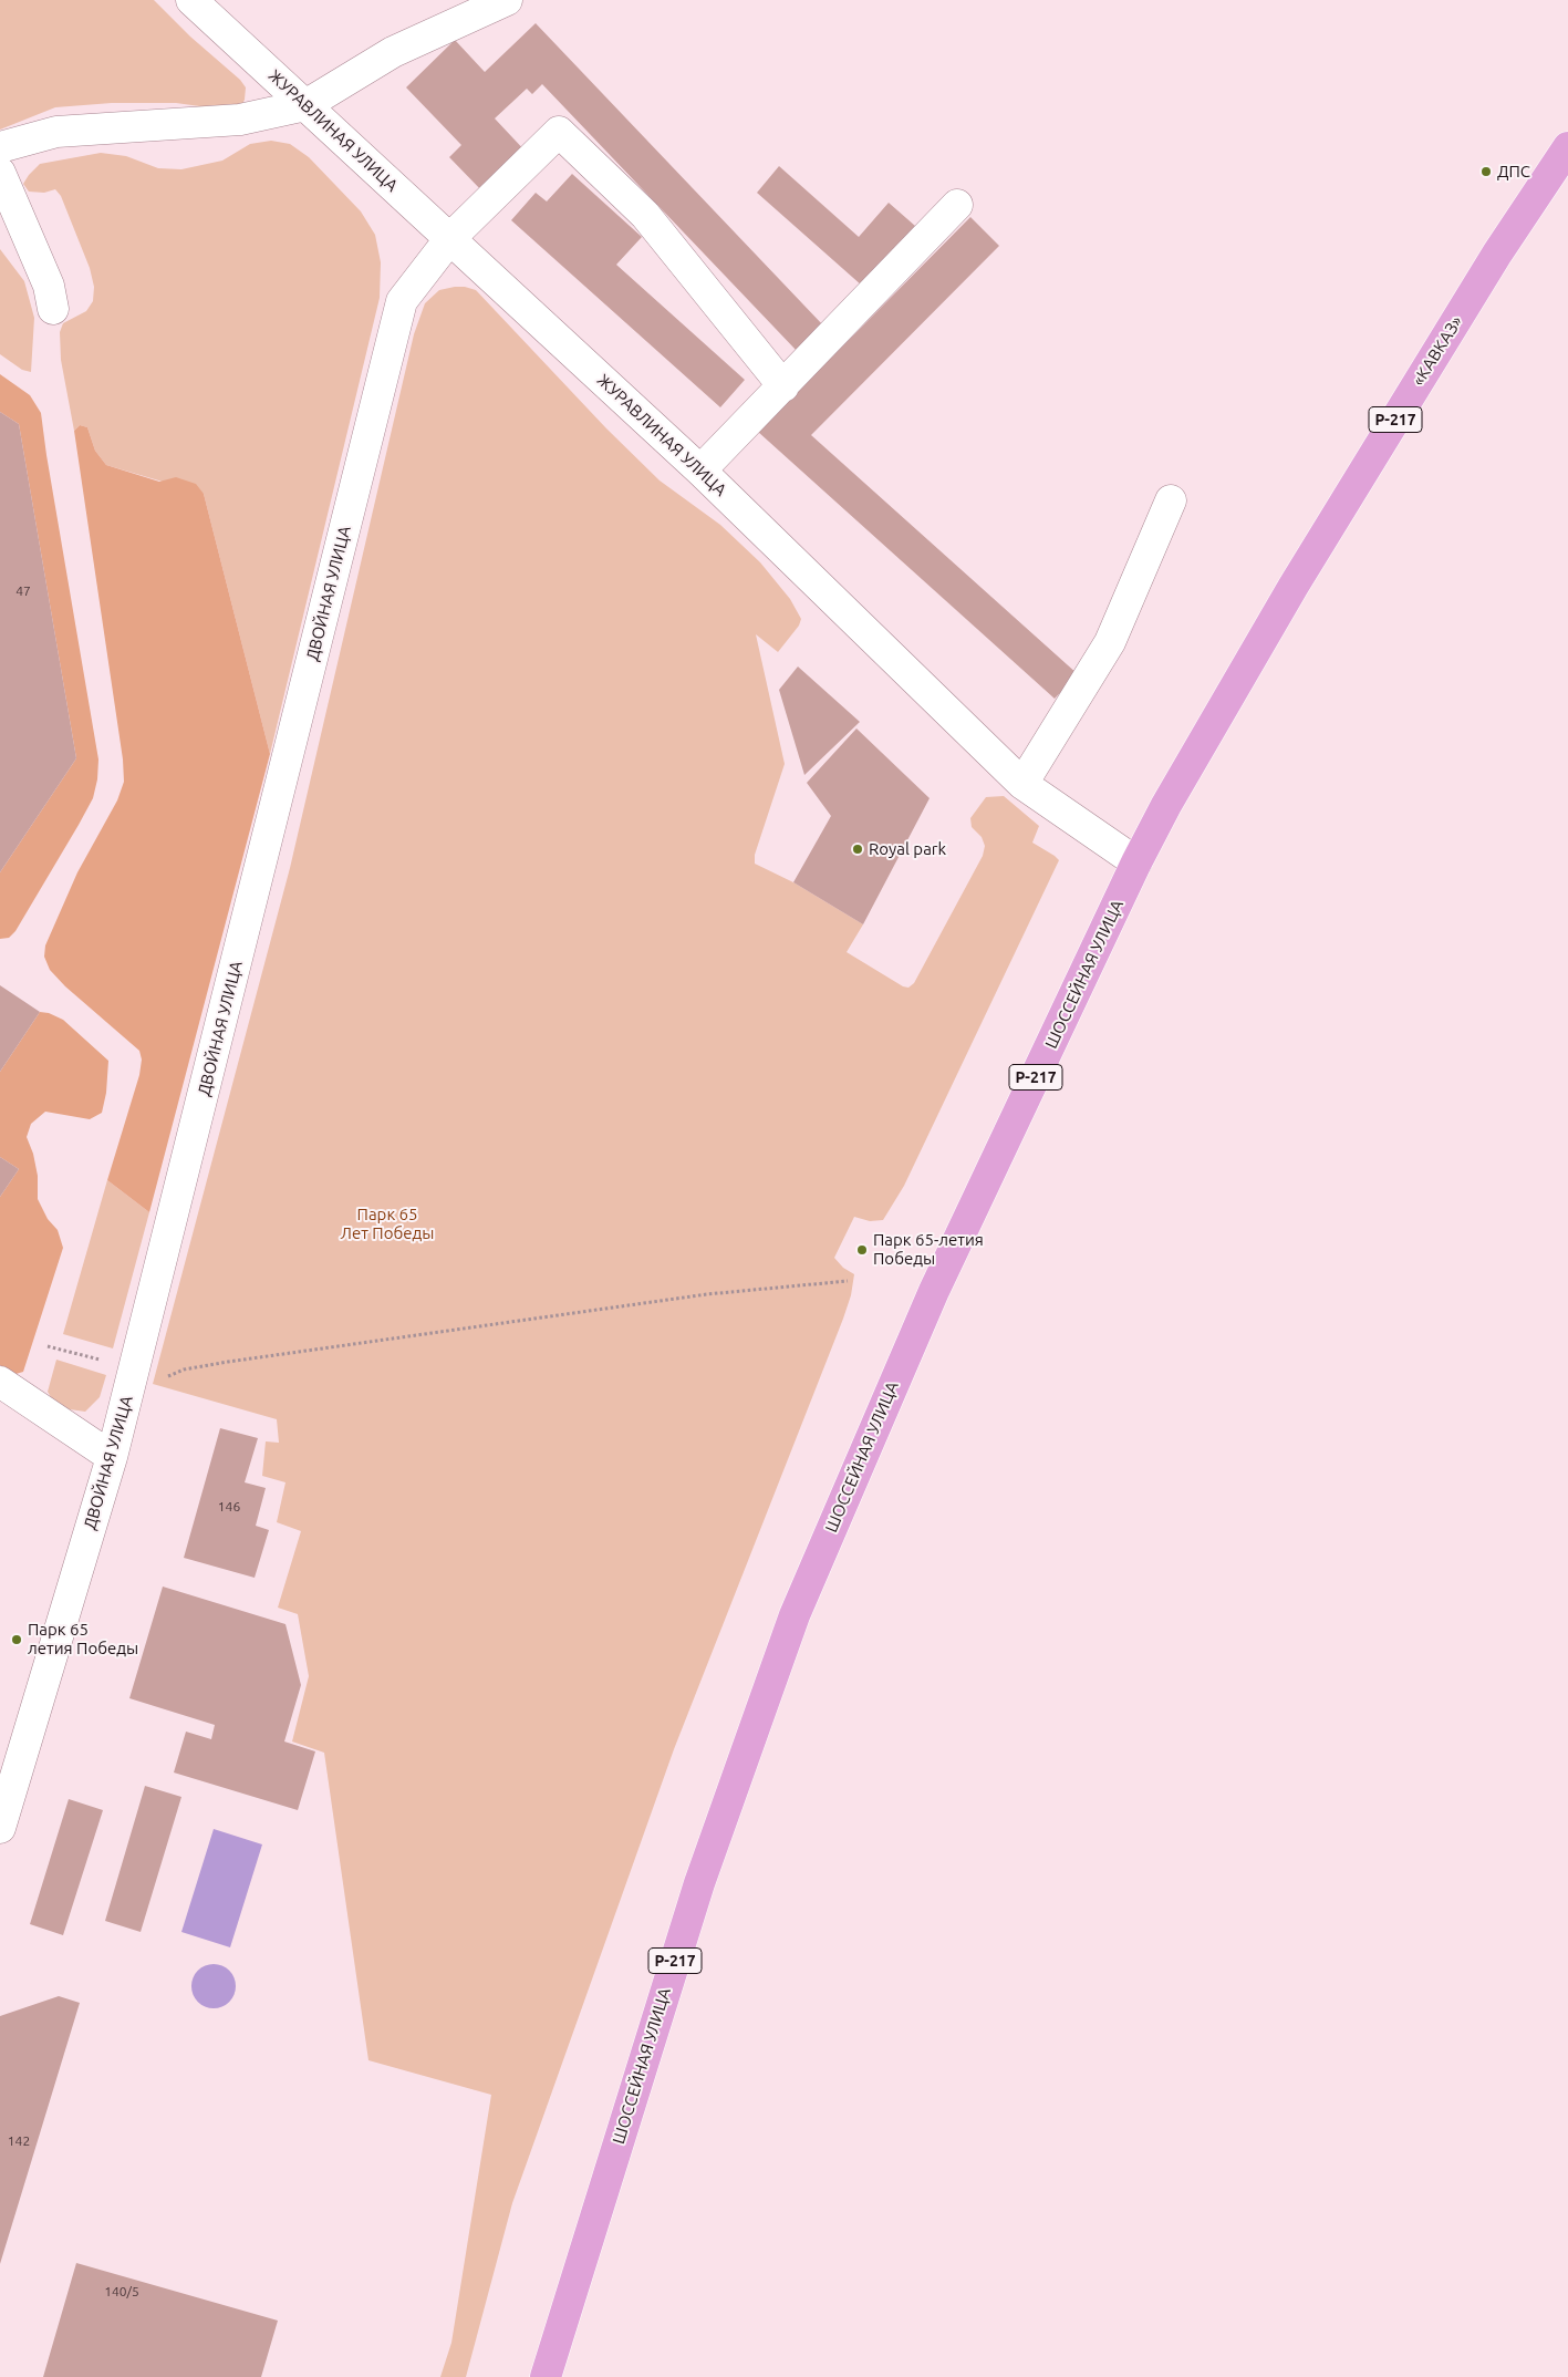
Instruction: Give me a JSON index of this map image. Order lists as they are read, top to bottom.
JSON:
{
  "streets": {
    "highway": ["«КАВКАЗ»", "Р-217", "ШОССЕЙНАЯ УЛИЦА"],
    "street": ["ЖУРАВЛИНАЯ УЛИЦА", "ДВОЙНАЯ УЛИЦА"]
  },
  "crossings": [
    ["ЖУРАВЛИНАЯ УЛИЦА", "ДВОЙНАЯ УЛИЦА"],
    ["ЖУРАВЛИНАЯ УЛИЦА", "ШОССЕЙНАЯ УЛИЦА"],
    ["«КАВКАЗ»", "ШОССЕЙНАЯ УЛИЦА"]
  ],
  "parks": ["Парк 65 Лет Победы"],
  "places": [
    "ДПС",
    "Royal park",
    "Парк 65-летия Победы",
    "Парк 65 летия Победы"
  ],
  "house_numbers": [
    "47",
    "146",
    "142",
    "140/5"
  ]
}
